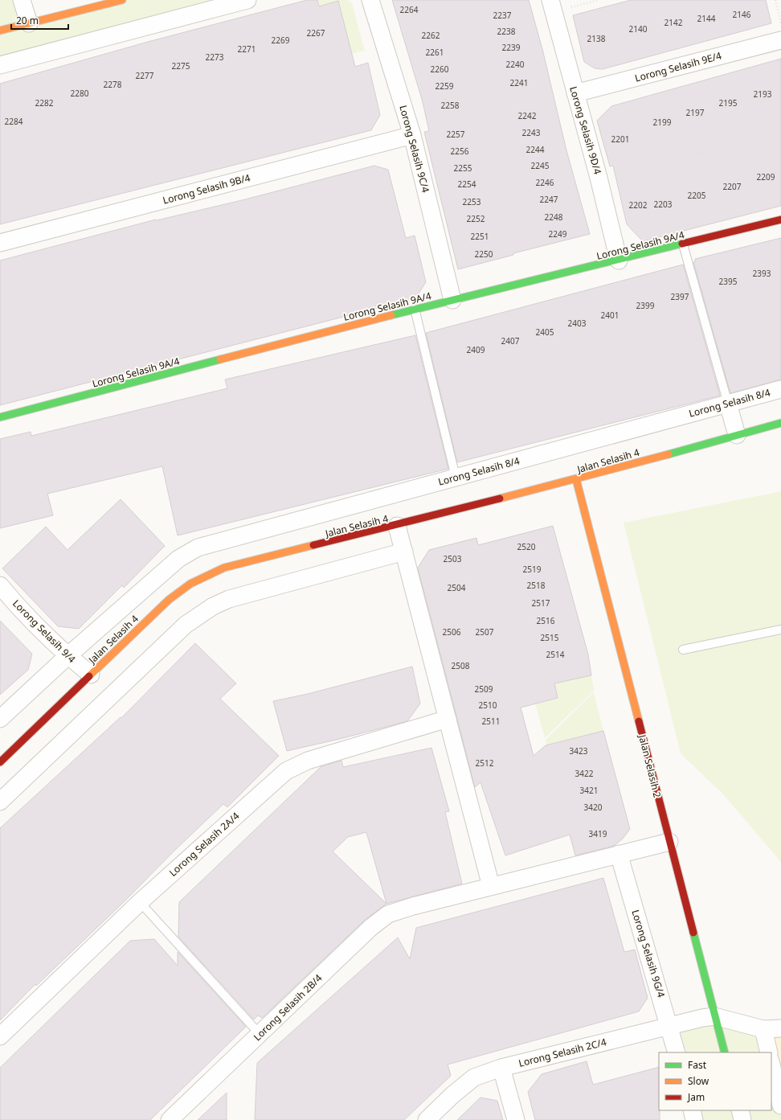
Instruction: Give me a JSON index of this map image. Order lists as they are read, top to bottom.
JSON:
{
  "streets": {
    "street": [
      "Lorong Selasih 9E/4",
      "Lorong Selasih 9D/4",
      "Lorong Selasih 9C/4",
      "Lorong Selasih 9B/4",
      "Lorong Selasih 9A/4",
      "Lorong Selasih 8/4",
      "Jalan Selasih 4",
      "Lorong Selasih 9/4",
      "Jalan Selasih 2",
      "Lorong Selasih 2A/4",
      "Lorong Selasih 9G/4",
      "Lorong Selasih 2B/4",
      "Lorong Selasih 2C/4"
    ]
  },
  "crossings": [
    ["Lorong Selasih 9E/4", "Lorong Selasih 9D/4"],
    ["Lorong Selasih 9D/4", "Lorong Selasih 9A/4"],
    ["Lorong Selasih 9C/4", "Lorong Selasih 9B/4"],
    ["Lorong Selasih 9C/4", "Lorong Selasih 9A/4"],
    ["Lorong Selasih 8/4", "Lorong Selasih 9/4"],
    ["Jalan Selasih 4", "Lorong Selasih 9/4"],
    ["Jalan Selasih 4", "Jalan Selasih 2"],
    ["Jalan Selasih 2", "Lorong Selasih 2B/4"],
    ["Jalan Selasih 2", "Lorong Selasih 2C/4"],
    ["Lorong Selasih 9G/4", "Lorong Selasih 2B/4"],
    ["Lorong Selasih 9G/4", "Lorong Selasih 2C/4"]
  ],
  "house_numbers": [
    "2264",
    "2146",
    "2237",
    "2144",
    "2142",
    "2140",
    "2238",
    "2267",
    "2262",
    "2138",
    "2269",
    "2239",
    "2271",
    "2261",
    "2273",
    "2240",
    "2275",
    "2260",
    "2277",
    "2241",
    "2278",
    "2259",
    "2280",
    "2193",
    "2282",
    "2195",
    "2258",
    "2197",
    "2242",
    "2284",
    "2199",
    "2243",
    "2257",
    "2201",
    "2244",
    "2256",
    "2245",
    "2255",
    "2209",
    "2246",
    "2254",
    "2207",
    "2205",
    "2247",
    "2253",
    "2203",
    "2202",
    "2248",
    "2252",
    "2249",
    "2251",
    "2250",
    "2393",
    "2395",
    "2397",
    "2399",
    "2401",
    "2403",
    "2405",
    "2407",
    "2409",
    "2520",
    "2503",
    "2519",
    "2518",
    "2504",
    "2517",
    "2516",
    "2506",
    "2507",
    "2515",
    "2514",
    "2508",
    "2509",
    "2510",
    "2511",
    "3423",
    "2512",
    "3422",
    "3421",
    "3420",
    "3419"
  ],
  "legend": ["Fast", "Slow", "Jam"],
  "scale_bar": "20 m"
}
